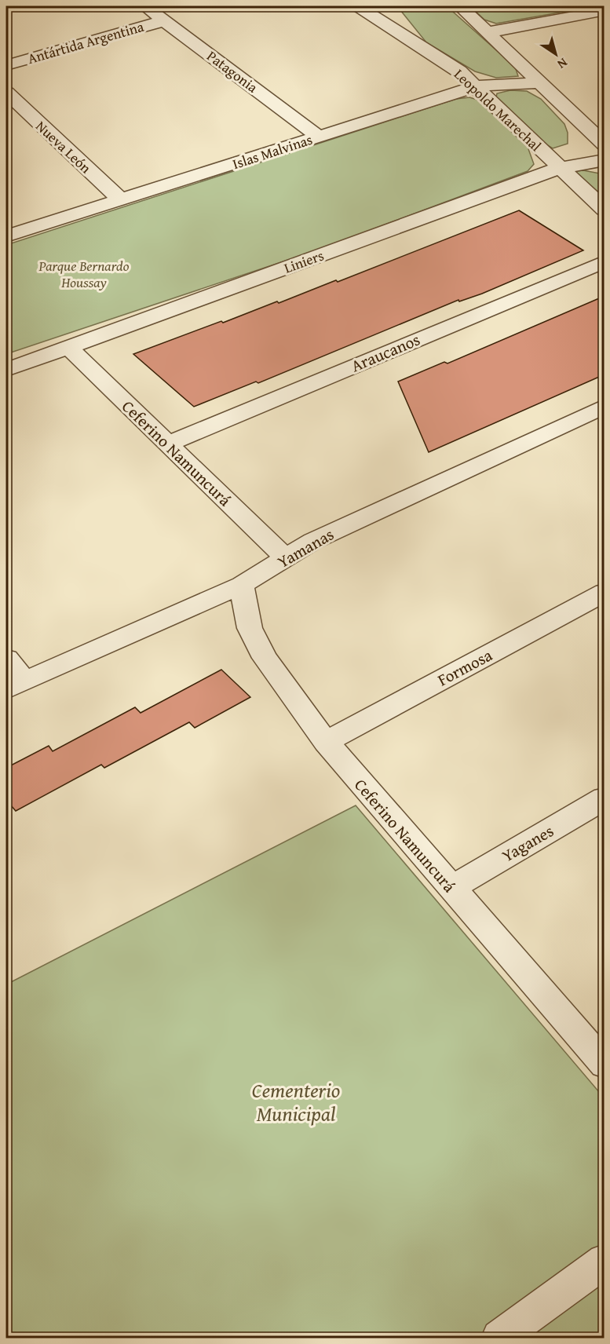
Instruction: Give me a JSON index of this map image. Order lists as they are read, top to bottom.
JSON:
{
  "streets": {
    "street": [
      "Antártida Argentina",
      "Patagonia",
      "Leopoldo Marechal",
      "Nueva León",
      "Islas Malvinas",
      "Liniers",
      "Araucanos",
      "Ceferino Namuncurá",
      "Yamanas",
      "Formosa",
      "Yaganes"
    ]
  },
  "crossings": [
    ["Antártida Argentina", "Patagonia"],
    ["Patagonia", "Islas Malvinas"],
    ["Leopoldo Marechal", "Islas Malvinas"],
    ["Leopoldo Marechal", "Liniers"],
    ["Nueva León", "Islas Malvinas"],
    ["Liniers", "Ceferino Namuncurá"],
    ["Araucanos", "Ceferino Namuncurá"],
    ["Ceferino Namuncurá", "Yamanas"],
    ["Ceferino Namuncurá", "Formosa"],
    ["Ceferino Namuncurá", "Yaganes"]
  ],
  "parks": ["Parque Bernardo Houssay", "Cementerio Municipal"],
  "north": "bottom right"
}
